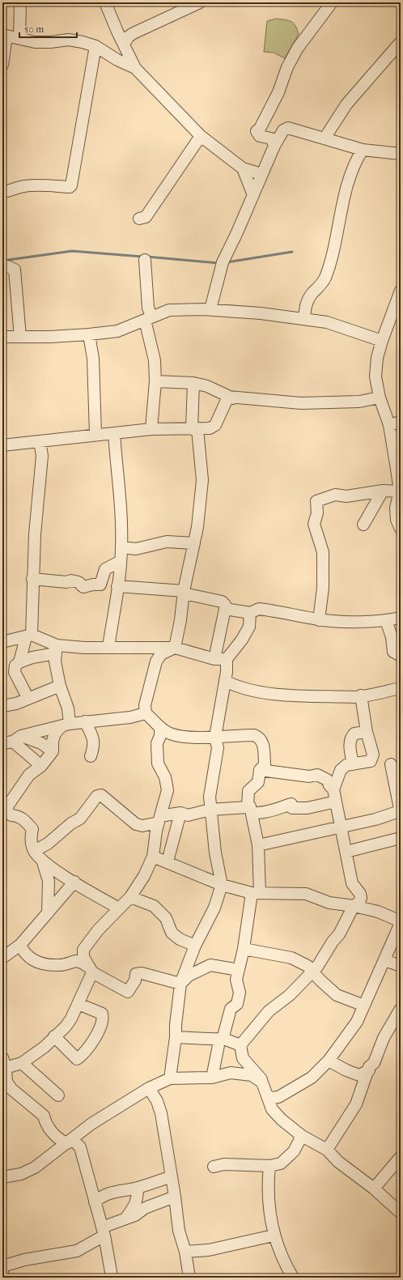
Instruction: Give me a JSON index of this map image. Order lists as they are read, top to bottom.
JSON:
{
  "scale_bar": "50 m"
}
